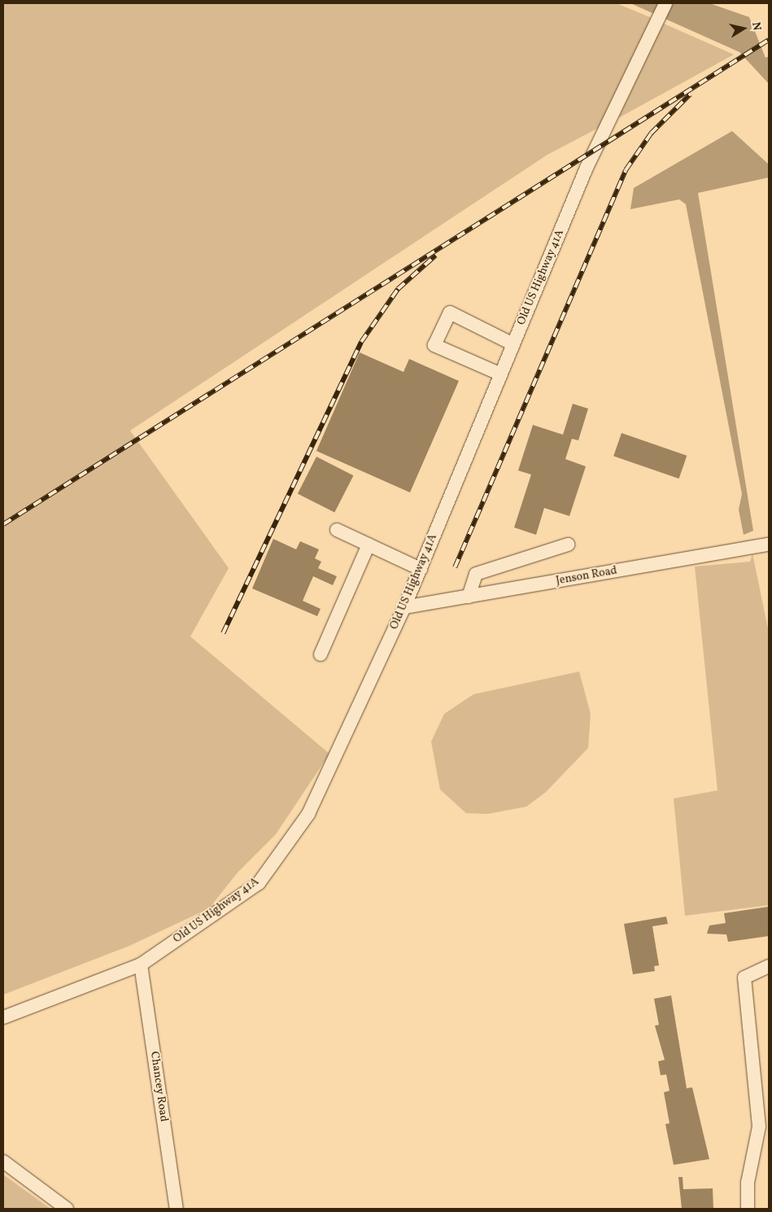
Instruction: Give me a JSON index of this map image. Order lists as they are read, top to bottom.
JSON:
{
  "streets": {
    "street": ["Old US Highway 41A", "Jenson Road", "Chancey Road"]
  },
  "crossings": [
    ["Old US Highway 41A", "Jenson Road"],
    ["Old US Highway 41A", "Chancey Road"]
  ],
  "north": "right"
}
